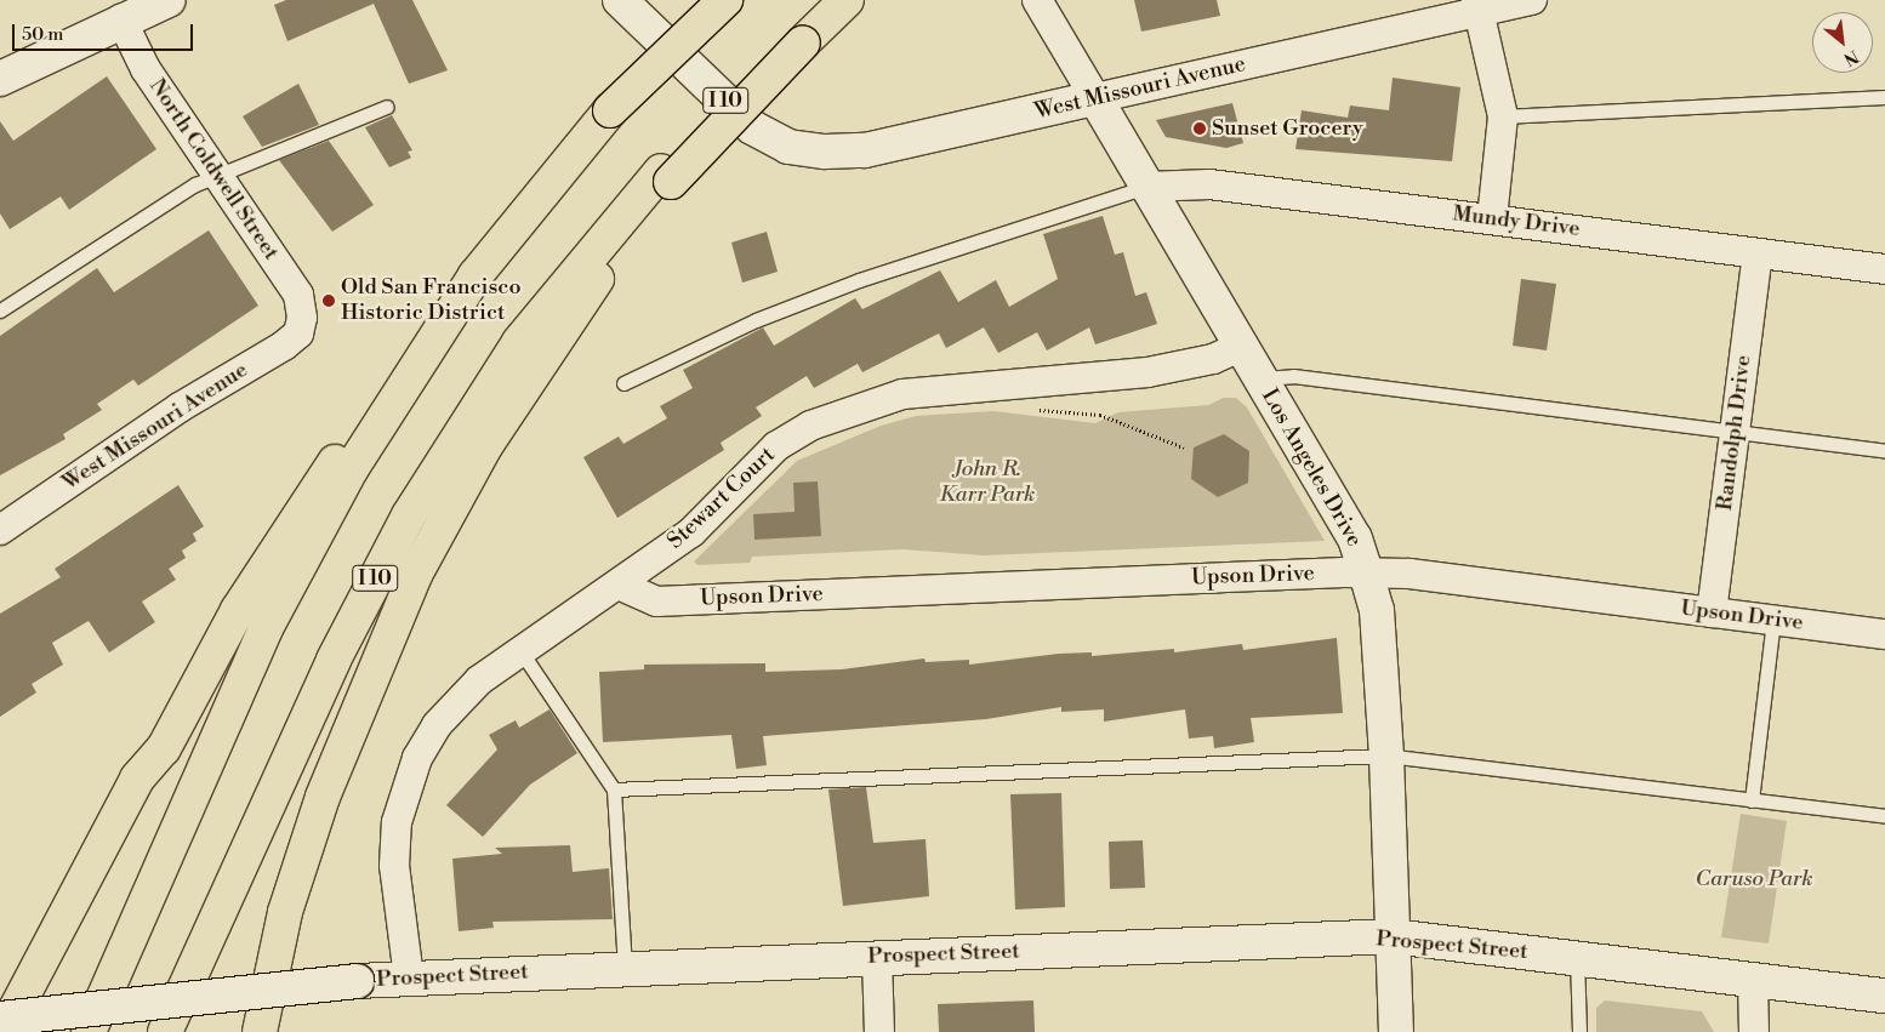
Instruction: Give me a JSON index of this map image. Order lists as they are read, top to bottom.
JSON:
{
  "streets": {
    "highway": ["I 10"],
    "street": [
      "West Missouri Avenue",
      "North Coldwell Street",
      "Mundy Drive",
      "Randolph Drive",
      "Los Angeles Drive",
      "Stewart Court",
      "Upson Drive",
      "Prospect Street"
    ]
  },
  "crossings": [
    ["West Missouri Avenue", "North Coldwell Street"],
    ["West Missouri Avenue", "Los Angeles Drive"],
    ["Mundy Drive", "Randolph Drive"],
    ["Mundy Drive", "Los Angeles Drive"],
    ["Randolph Drive", "Upson Drive"],
    ["Los Angeles Drive", "Stewart Court"],
    ["Los Angeles Drive", "Upson Drive"],
    ["Los Angeles Drive", "Prospect Street"],
    ["Stewart Court", "Upson Drive"],
    ["Stewart Court", "Prospect Street"]
  ],
  "parks": ["John R. Karr Park", "Caruso Park"],
  "places": ["Sunset Grocery", "Old San Francisco Historic District"],
  "scale_bar": "50 m",
  "north": "bottom right"
}
